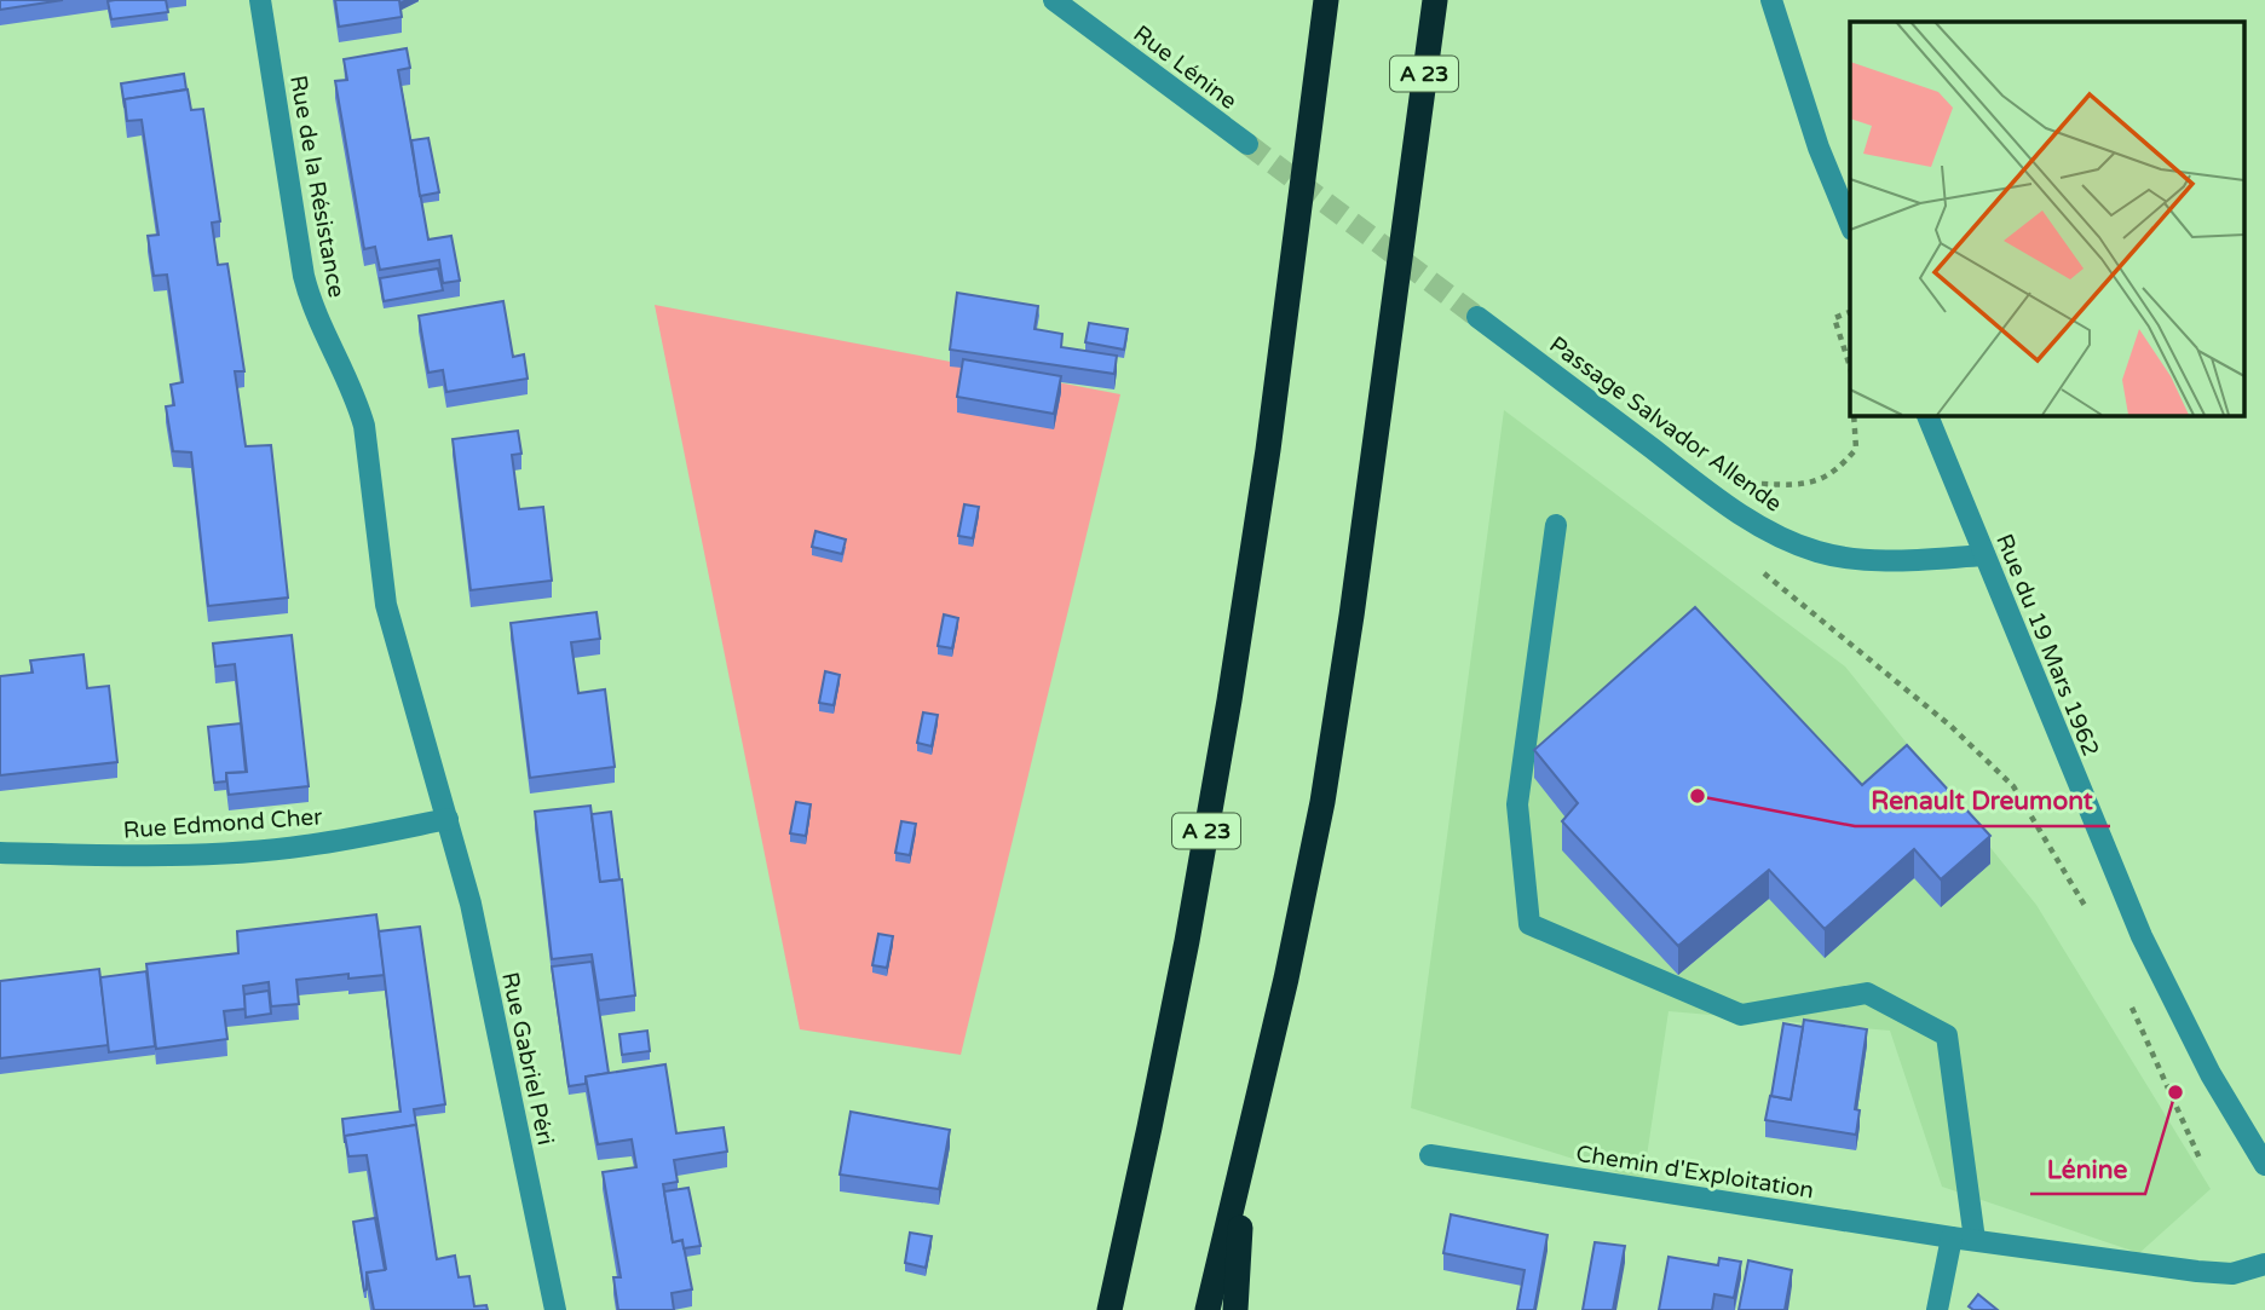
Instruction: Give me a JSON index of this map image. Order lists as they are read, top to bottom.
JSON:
{
  "streets": {
    "highway": ["A 23"],
    "street": [
      "Rue Lénine",
      "Rue de la Résistance",
      "Passage Salvador Allende",
      "Rue du 19 Mars 1962",
      "Rue Edmond Cher",
      "Rue Gabriel Péri",
      "Chemin d'Exploitation"
    ]
  },
  "crossings": [
    ["Rue de la Résistance", "Rue Edmond Cher"],
    ["Rue de la Résistance", "Rue Gabriel Péri"],
    ["Passage Salvador Allende", "Rue du 19 Mars 1962"],
    ["Rue Edmond Cher", "Rue Gabriel Péri"]
  ],
  "places": ["Renault Dreumont", "Lénine"]
}
